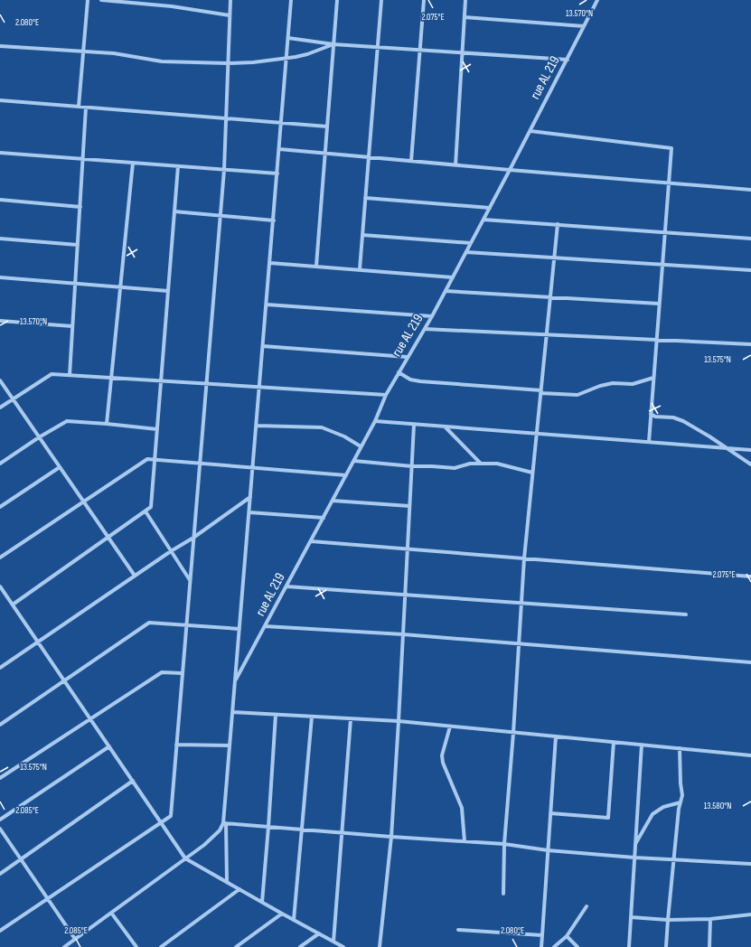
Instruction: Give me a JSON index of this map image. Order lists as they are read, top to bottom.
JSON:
{
  "streets": {
    "street": ["rue AL 219"]
  },
  "coordinates": [
    "13.570°N",
    "2.075°E",
    "2.080°E",
    "13.575°N",
    "13.580°N",
    "2.085°E"
  ]
}
